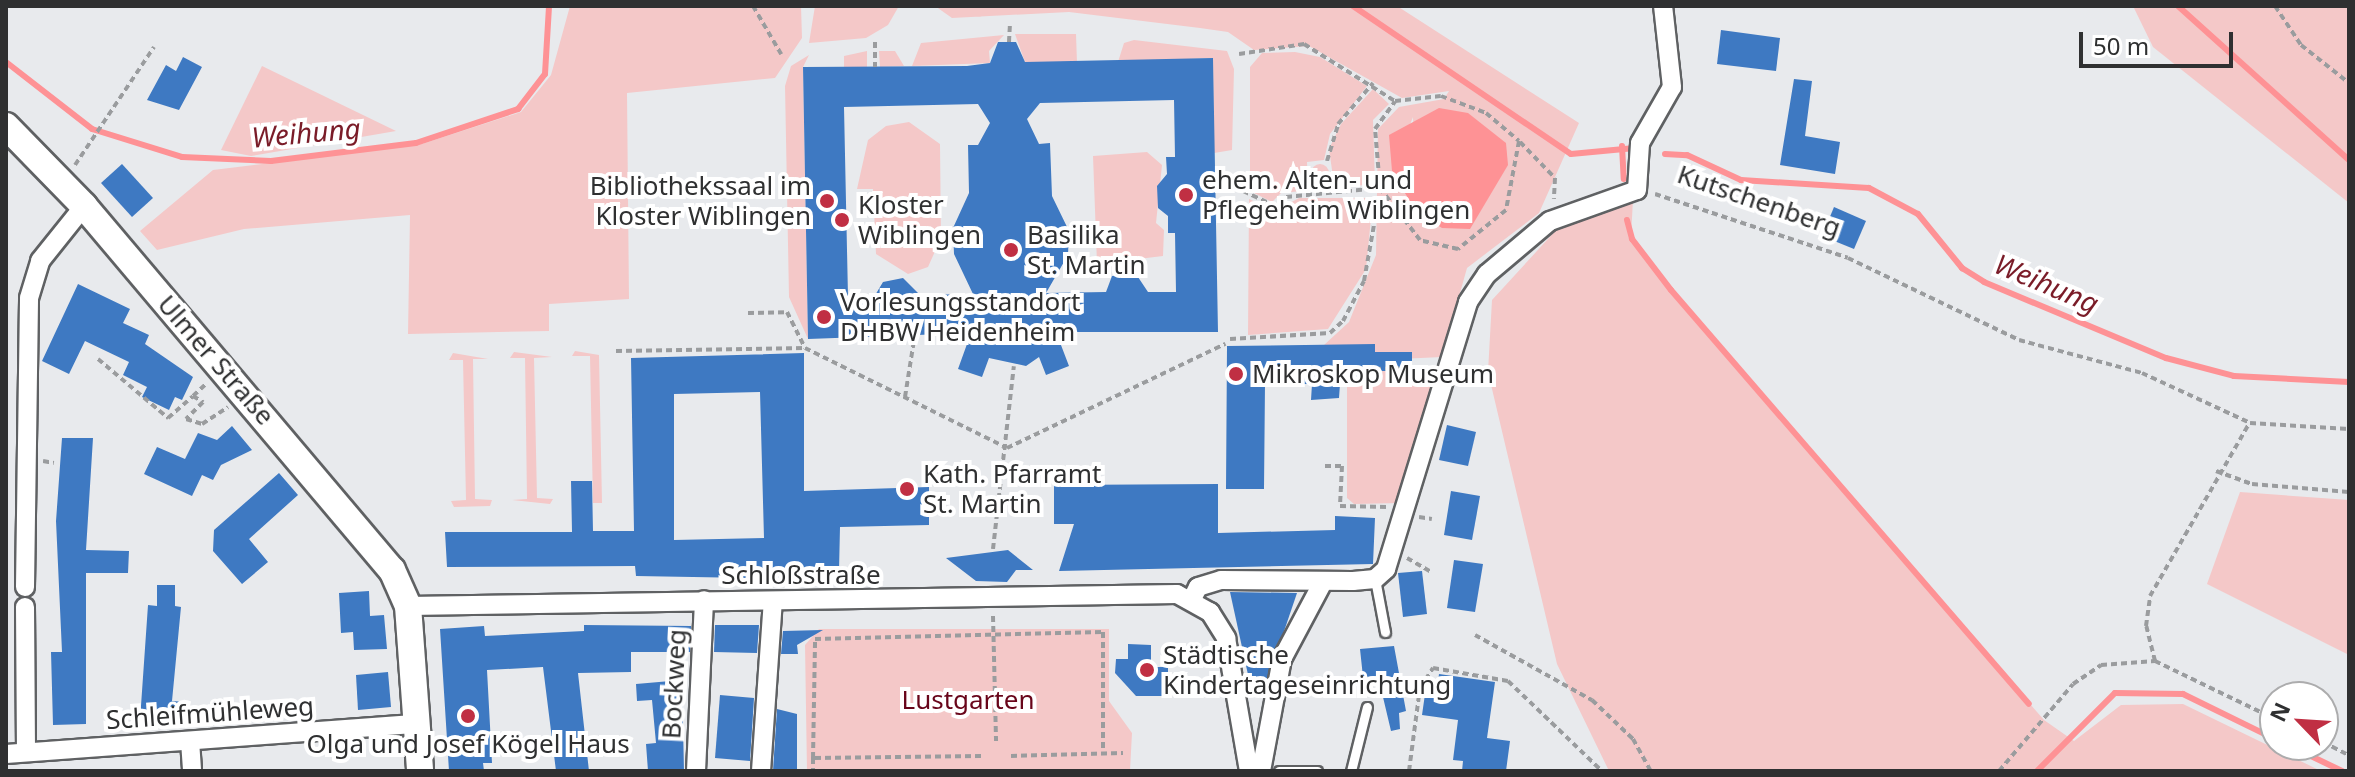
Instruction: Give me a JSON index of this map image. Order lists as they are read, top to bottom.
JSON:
{
  "streets": {
    "main road": ["Ulmer Straße"],
    "street": [
      "Kutschenberg",
      "Schloßstraße",
      "Bockweg",
      "Schleifmühleweg"
    ]
  },
  "crossings": [
    ["Ulmer Straße", "Schloßstraße"],
    ["Schloßstraße", "Bockweg"]
  ],
  "water": ["Weihung"],
  "parks": ["Lustgarten"],
  "places": [
    "ehem. Alten- und Pflegeheim Wiblingen",
    "Bibliothekssaal im Kloster Wiblingen",
    "Kloster Wiblingen",
    "Basilika St. Martin",
    "Vorlesungsstandort DHBW Heidenheim",
    "Mikroskop Museum",
    "Kath. Pfarramt St. Martin",
    "Städtische Kindertageseinrichtung",
    "Olga und Josef Kögel Haus"
  ],
  "scale_bar": "50 m",
  "north": "top left"
}
